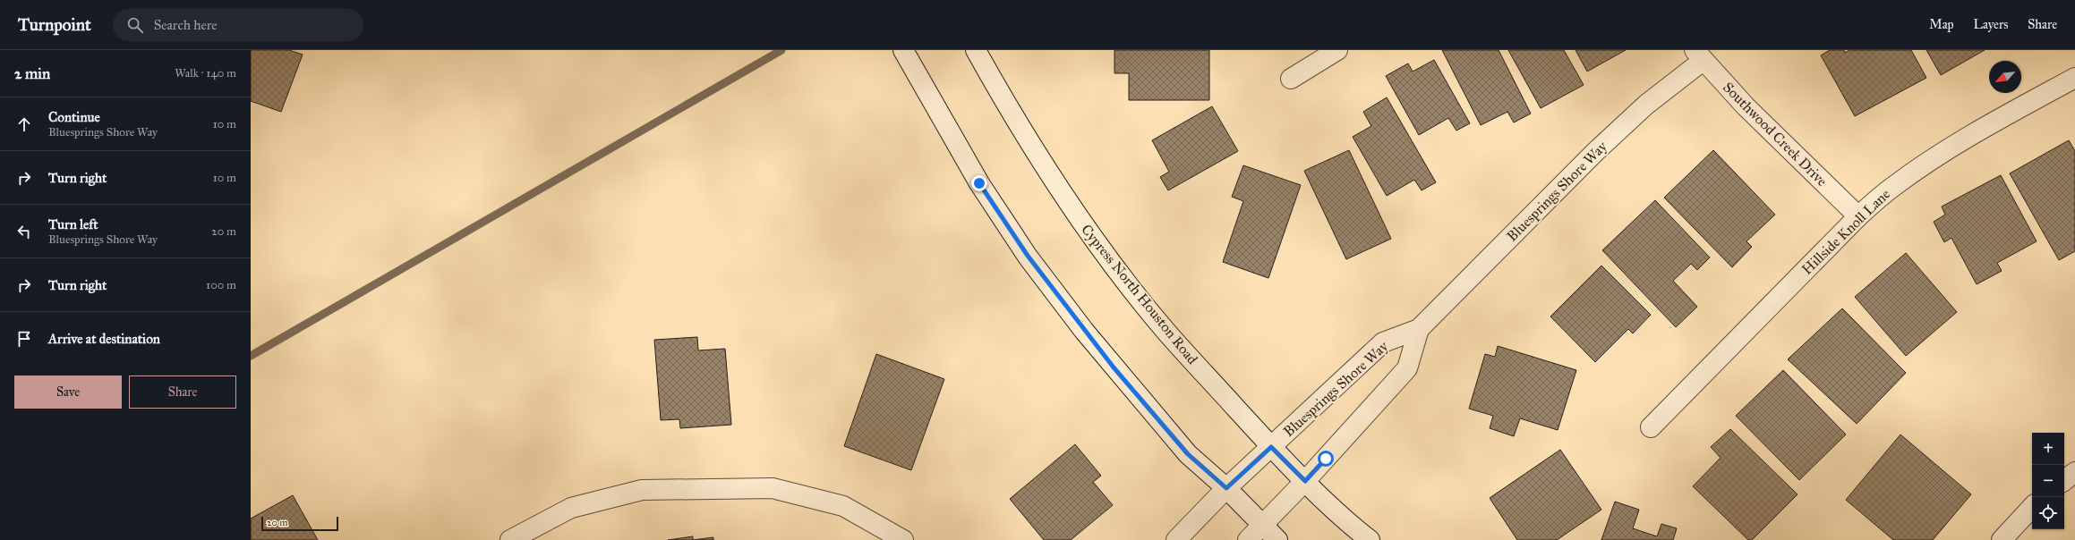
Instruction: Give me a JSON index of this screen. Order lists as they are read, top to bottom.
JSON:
{
  "streets": {
    "street": [
      "Southwood Creek Drive",
      "Bluesprings Shore Way",
      "Hillside Knoll Lane",
      "Cypress North Houston Road"
    ]
  },
  "crossings": [
    ["Southwood Creek Drive", "Bluesprings Shore Way"],
    ["Southwood Creek Drive", "Hillside Knoll Lane"],
    ["Bluesprings Shore Way", "Cypress North Houston Road"]
  ],
  "scale_bar": "20 m",
  "north": "bottom left",
  "page": {
    "header": "Turnpoint",
    "search": "Search here",
    "nav": ["Map", "Layers", "Share"],
    "heading": ["2 min", "Walk · 140 m"],
    "list": [
      ["Continue", "Bluesprings Shore Way", "10 m"],
      ["Turn right", "10 m"],
      ["Turn left", "Bluesprings Shore Way", "20 m"],
      ["Turn right", "100 m"],
      "Arrive at destination"
    ],
    "buttons": ["Save", "Share"],
    "map_buttons": ["+", "−"],
    "scale": "20 m"
  }
}
